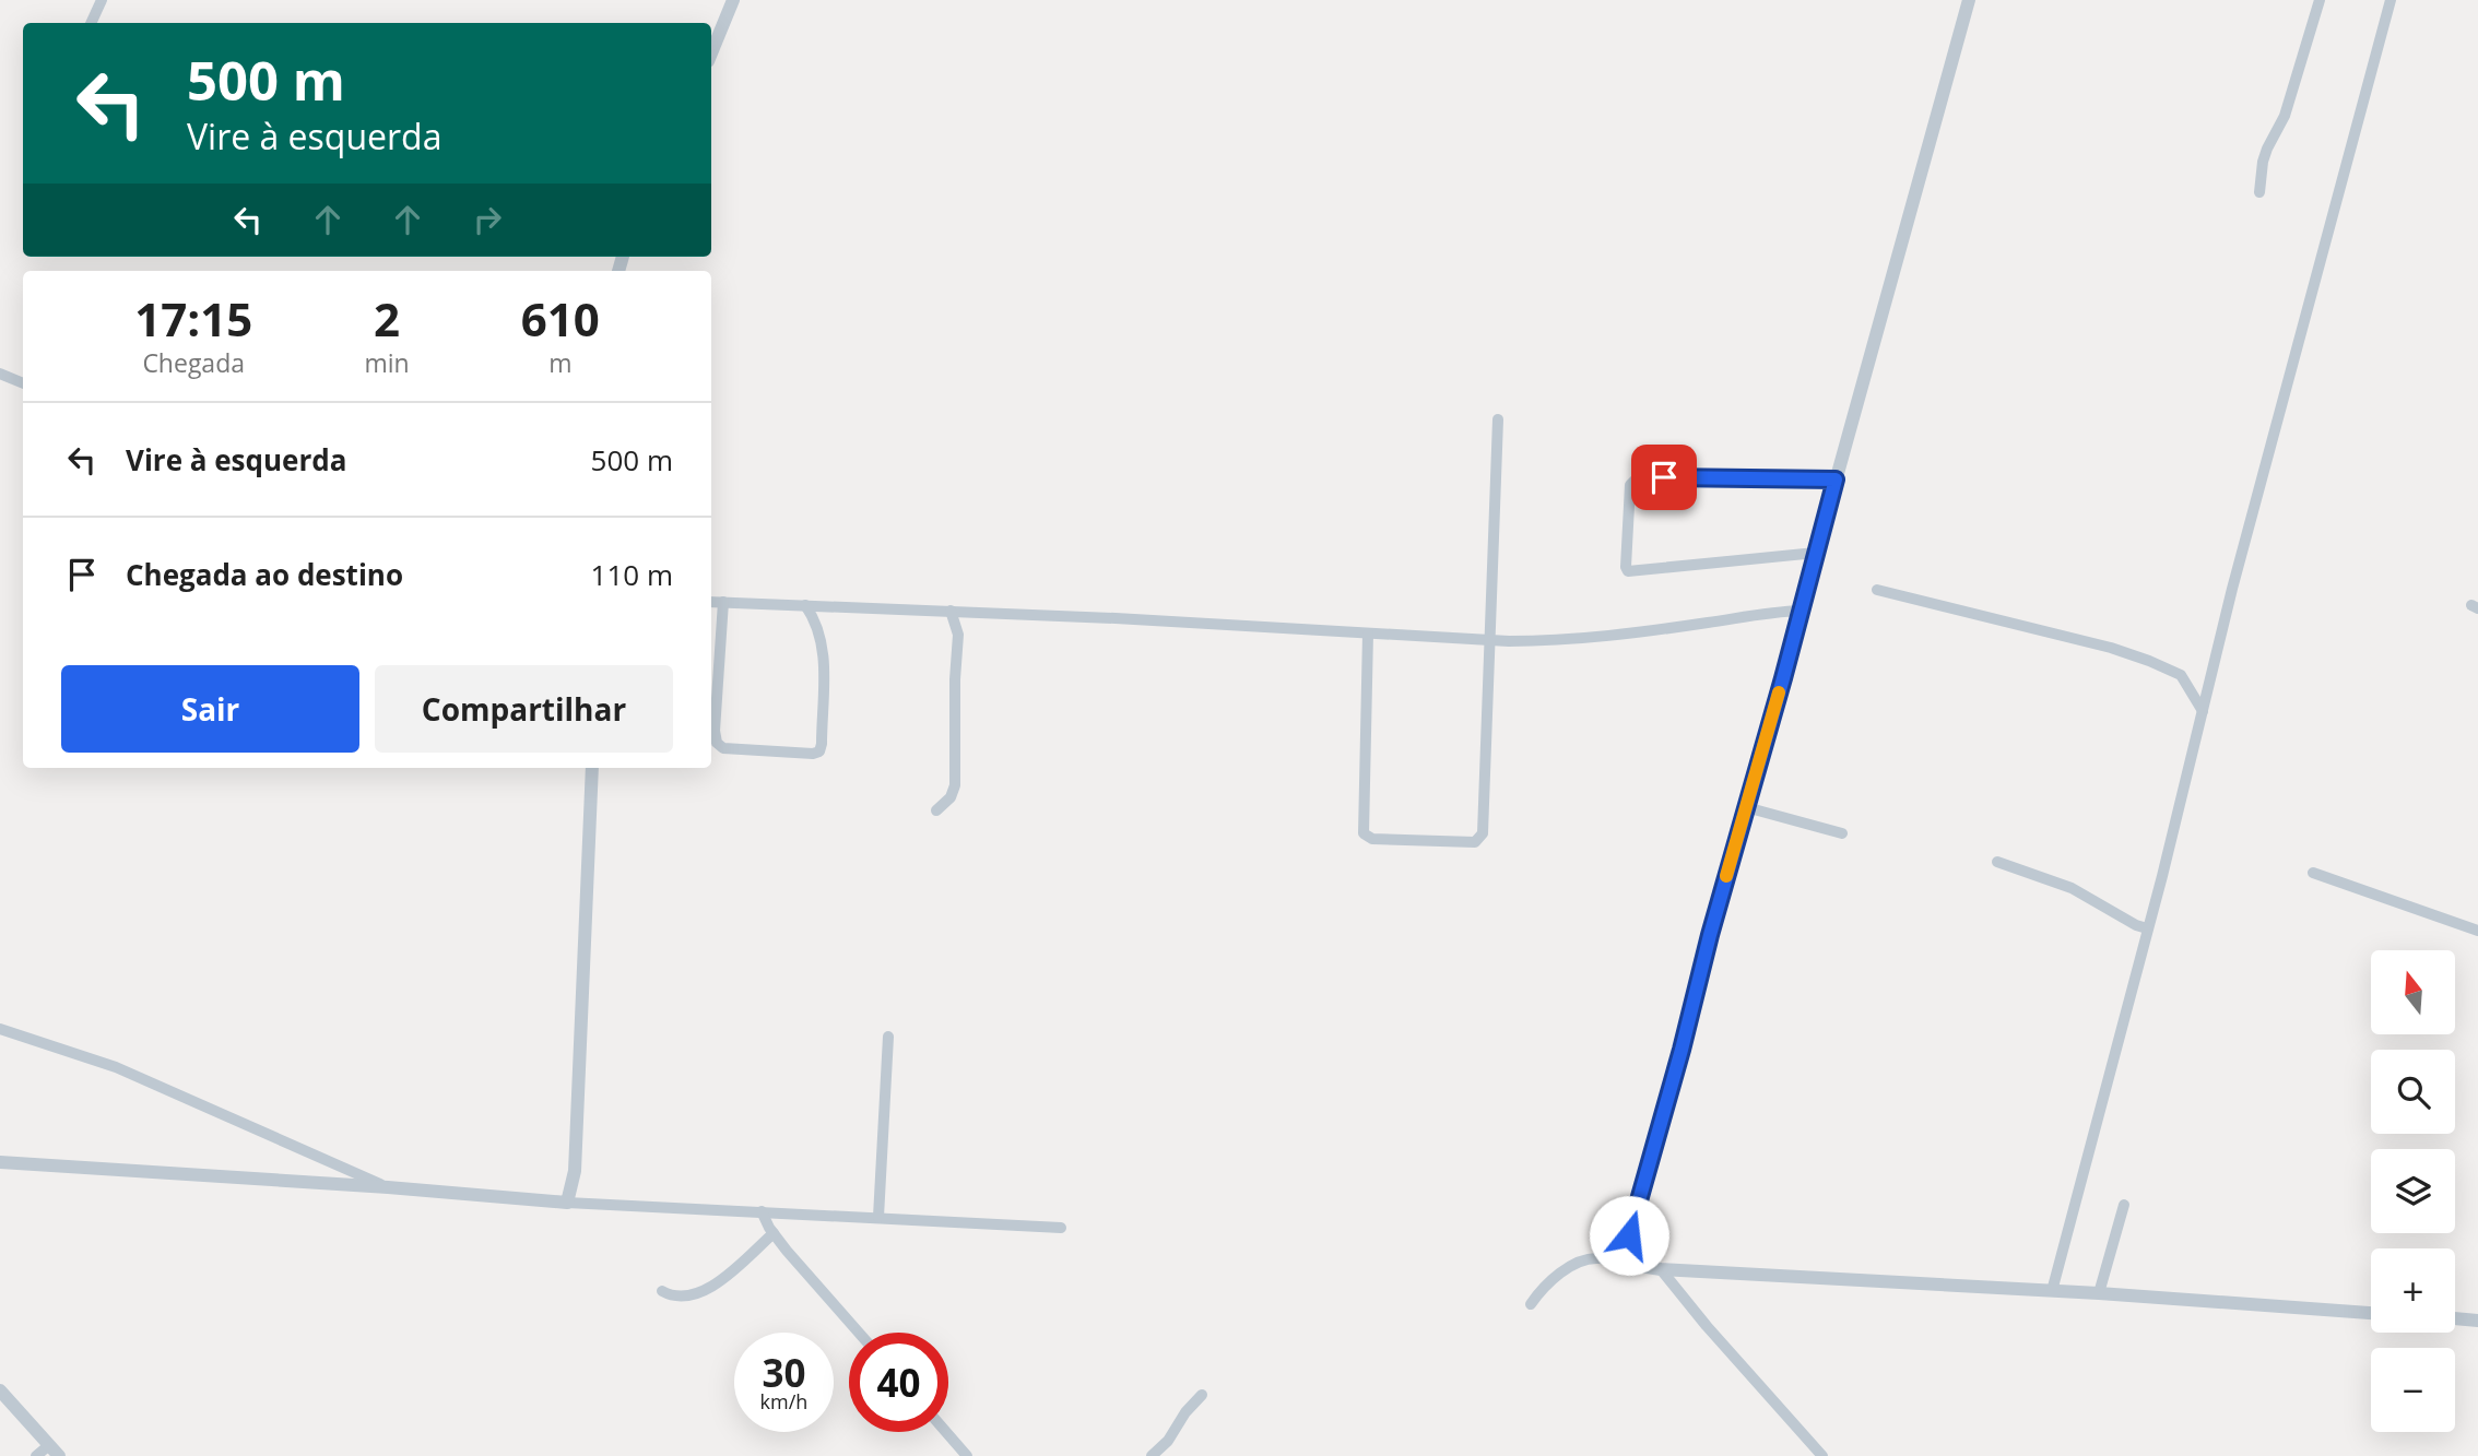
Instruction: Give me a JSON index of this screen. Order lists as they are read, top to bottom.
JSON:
{
  "north": "top",
  "page": {
    "turn": ["500 m", "Vire à esquerda"],
    "eta": [
      "17:15",
      "Chegada",
      "2",
      "min",
      "610",
      "m"
    ],
    "list": [
      {
        "name": "Vire à esquerda",
        "value": "500 m"
      },
      {
        "name": "Chegada ao destino",
        "value": "110 m"
      }
    ],
    "buttons": ["Sair", "Compartilhar"],
    "map_buttons": ["+", "−"],
    "speed": "30 km/h",
    "limit": "40"
  }
}
